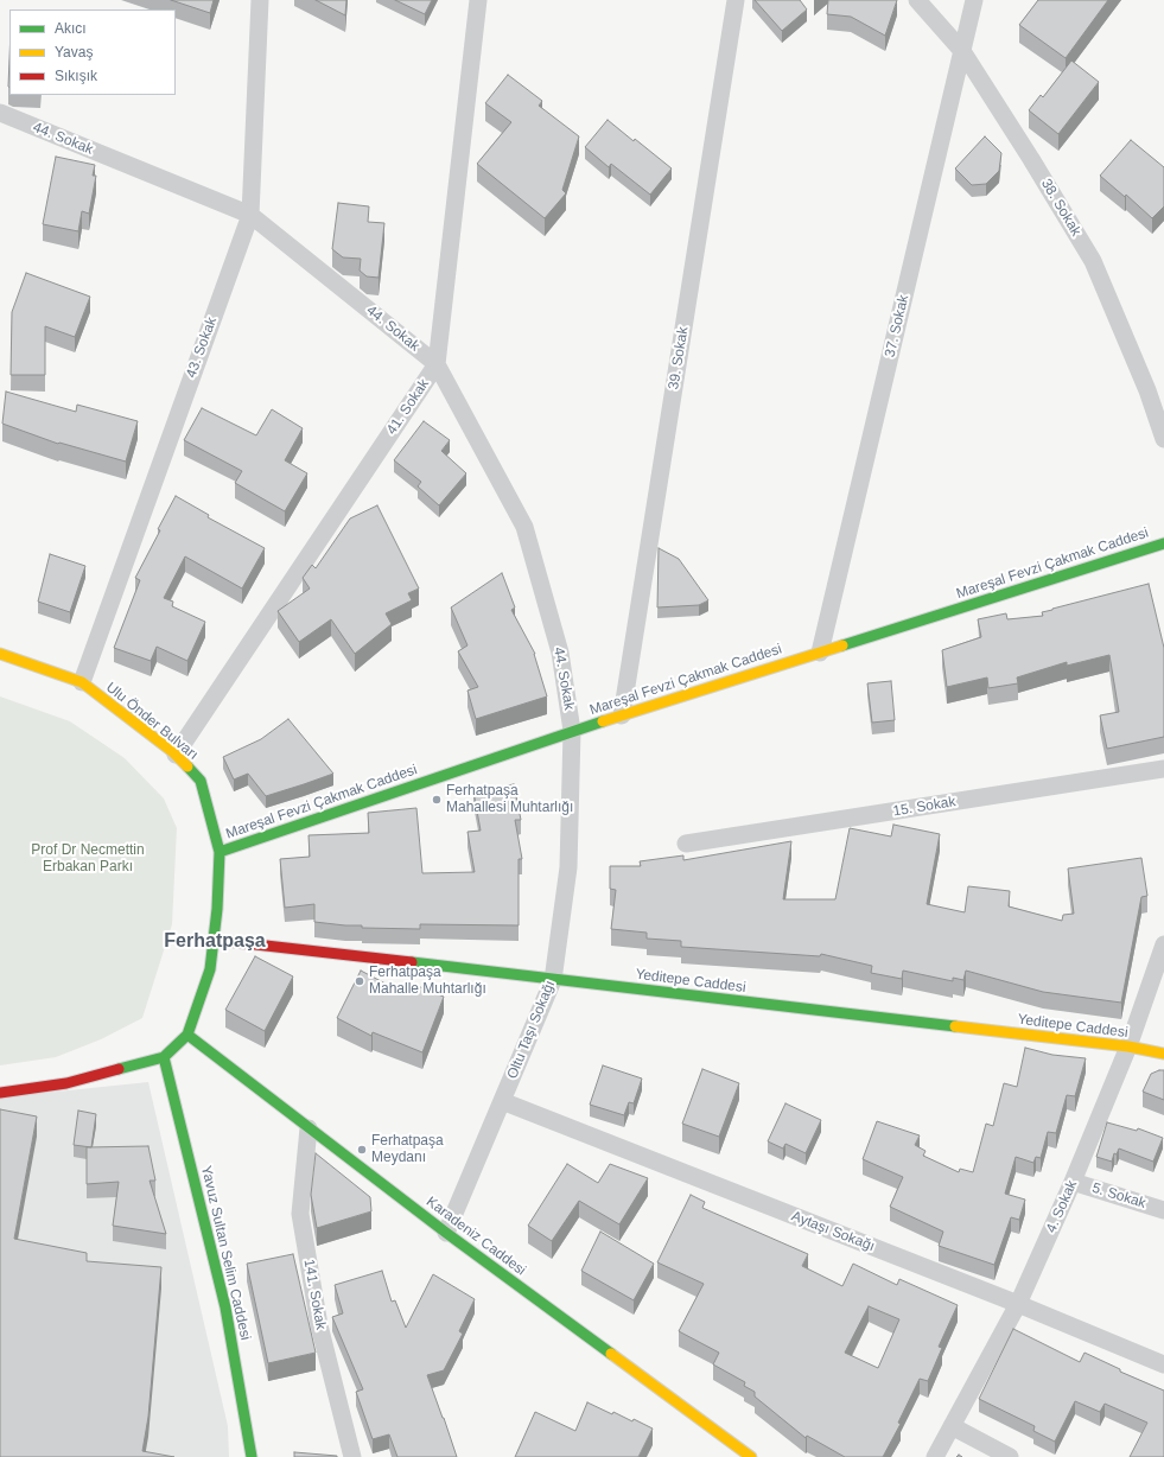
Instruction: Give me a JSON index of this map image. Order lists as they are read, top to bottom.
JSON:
{
  "streets": {
    "street": [
      "44. Sokak",
      "38. Sokak",
      "37. Sokak",
      "43. Sokak",
      "39. Sokak",
      "41. Sokak",
      "Mareşal Fevzi Çakmak Caddesi",
      "Ulu Önder Bulvarı",
      "15. Sokak",
      "Yeditepe Caddesi",
      "Oltu Taşı Sokağı",
      "5. Sokak",
      "4. Sokak",
      "Aytaşı Sokağı",
      "Karadeniz Caddesi",
      "Yavuz Sultan Selim Caddesi",
      "141. Sokak"
    ]
  },
  "crossings": [
    ["44. Sokak", "43. Sokak"],
    ["44. Sokak", "41. Sokak"],
    ["44. Sokak", "Mareşal Fevzi Çakmak Caddesi"],
    ["44. Sokak", "Oltu Taşı Sokağı"],
    ["38. Sokak", "37. Sokak"],
    ["37. Sokak", "Mareşal Fevzi Çakmak Caddesi"],
    ["43. Sokak", "Ulu Önder Bulvarı"],
    ["39. Sokak", "Mareşal Fevzi Çakmak Caddesi"],
    ["41. Sokak", "Ulu Önder Bulvarı"],
    ["Mareşal Fevzi Çakmak Caddesi", "Ulu Önder Bulvarı"],
    ["Mareşal Fevzi Çakmak Caddesi", "Oltu Taşı Sokağı"],
    ["Ulu Önder Bulvarı", "Yeditepe Caddesi"],
    ["Ulu Önder Bulvarı", "Karadeniz Caddesi"],
    ["Ulu Önder Bulvarı", "Yavuz Sultan Selim Caddesi"],
    ["Yeditepe Caddesi", "Oltu Taşı Sokağı"],
    ["Yeditepe Caddesi", "4. Sokak"],
    ["Oltu Taşı Sokağı", "Aytaşı Sokağı"],
    ["Oltu Taşı Sokağı", "Karadeniz Caddesi"],
    ["5. Sokak", "4. Sokak"],
    ["4. Sokak", "Aytaşı Sokağı"],
    ["Karadeniz Caddesi", "141. Sokak"]
  ],
  "districts": ["Ferhatpaşa"],
  "parks": ["Prof Dr Necmettin Erbakan Parkı"],
  "places": ["Ferhatpaşa Mahallesi Muhtarlığı", "Ferhatpaşa Mahalle Muhtarlığı", "Ferhatpaşa Meydanı"],
  "legend": ["Akıcı", "Yavaş", "Sıkışık"]
}
